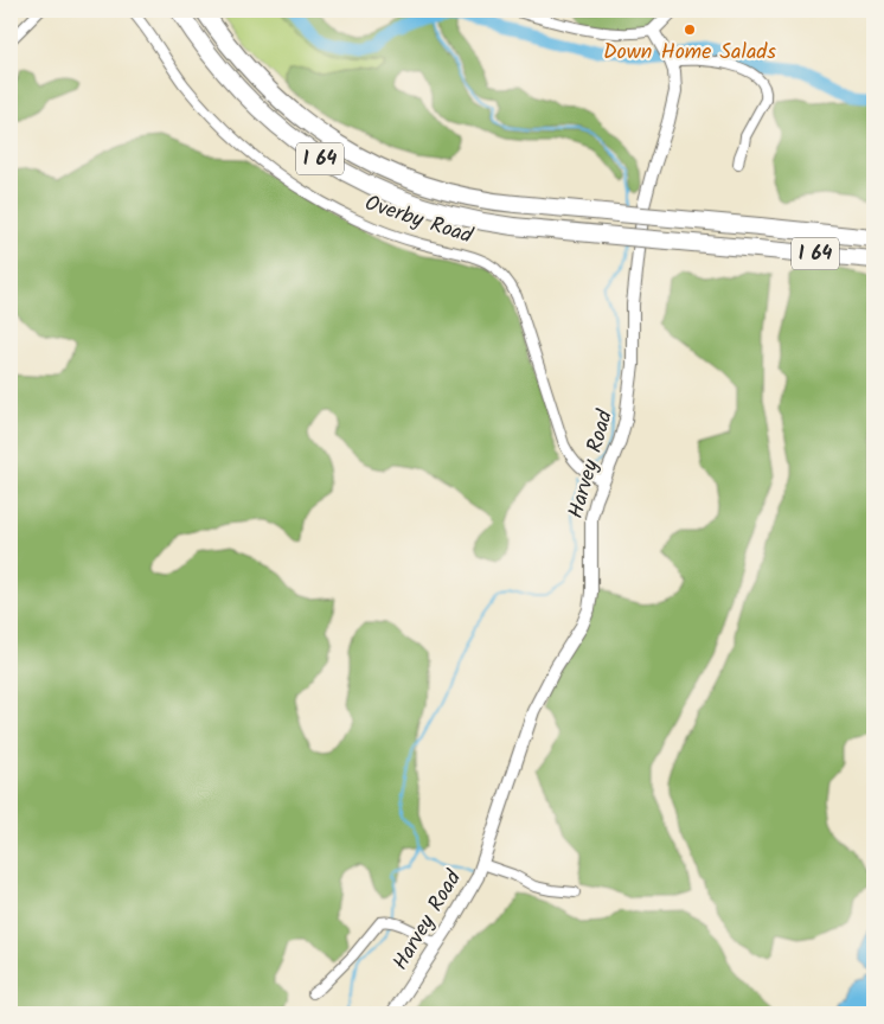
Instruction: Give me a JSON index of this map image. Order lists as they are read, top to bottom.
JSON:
{
  "streets": {
    "highway": ["I 64"],
    "street": ["Overby Road", "Harvey Road"]
  },
  "crossings": [
    ["Overby Road", "Harvey Road"]
  ],
  "places": ["Down Home Salads"]
}
